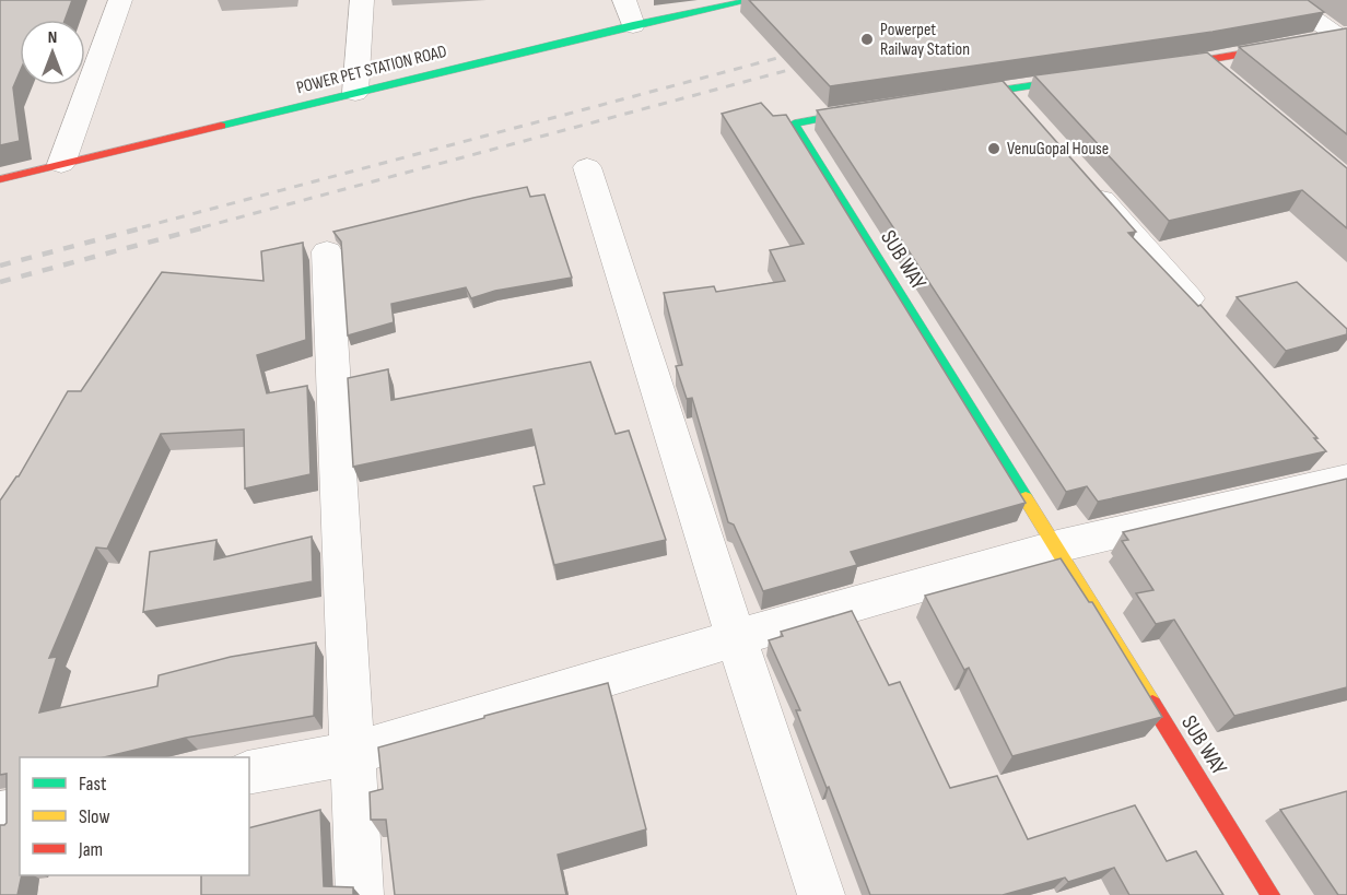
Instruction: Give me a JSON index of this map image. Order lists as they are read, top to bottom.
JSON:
{
  "streets": {
    "street": ["POWER PET STATION ROAD", "SUB WAY"]
  },
  "places": ["Powerpet Railway Station", "VenuGopal House"],
  "legend": ["Fast", "Slow", "Jam"],
  "north": "top"
}
